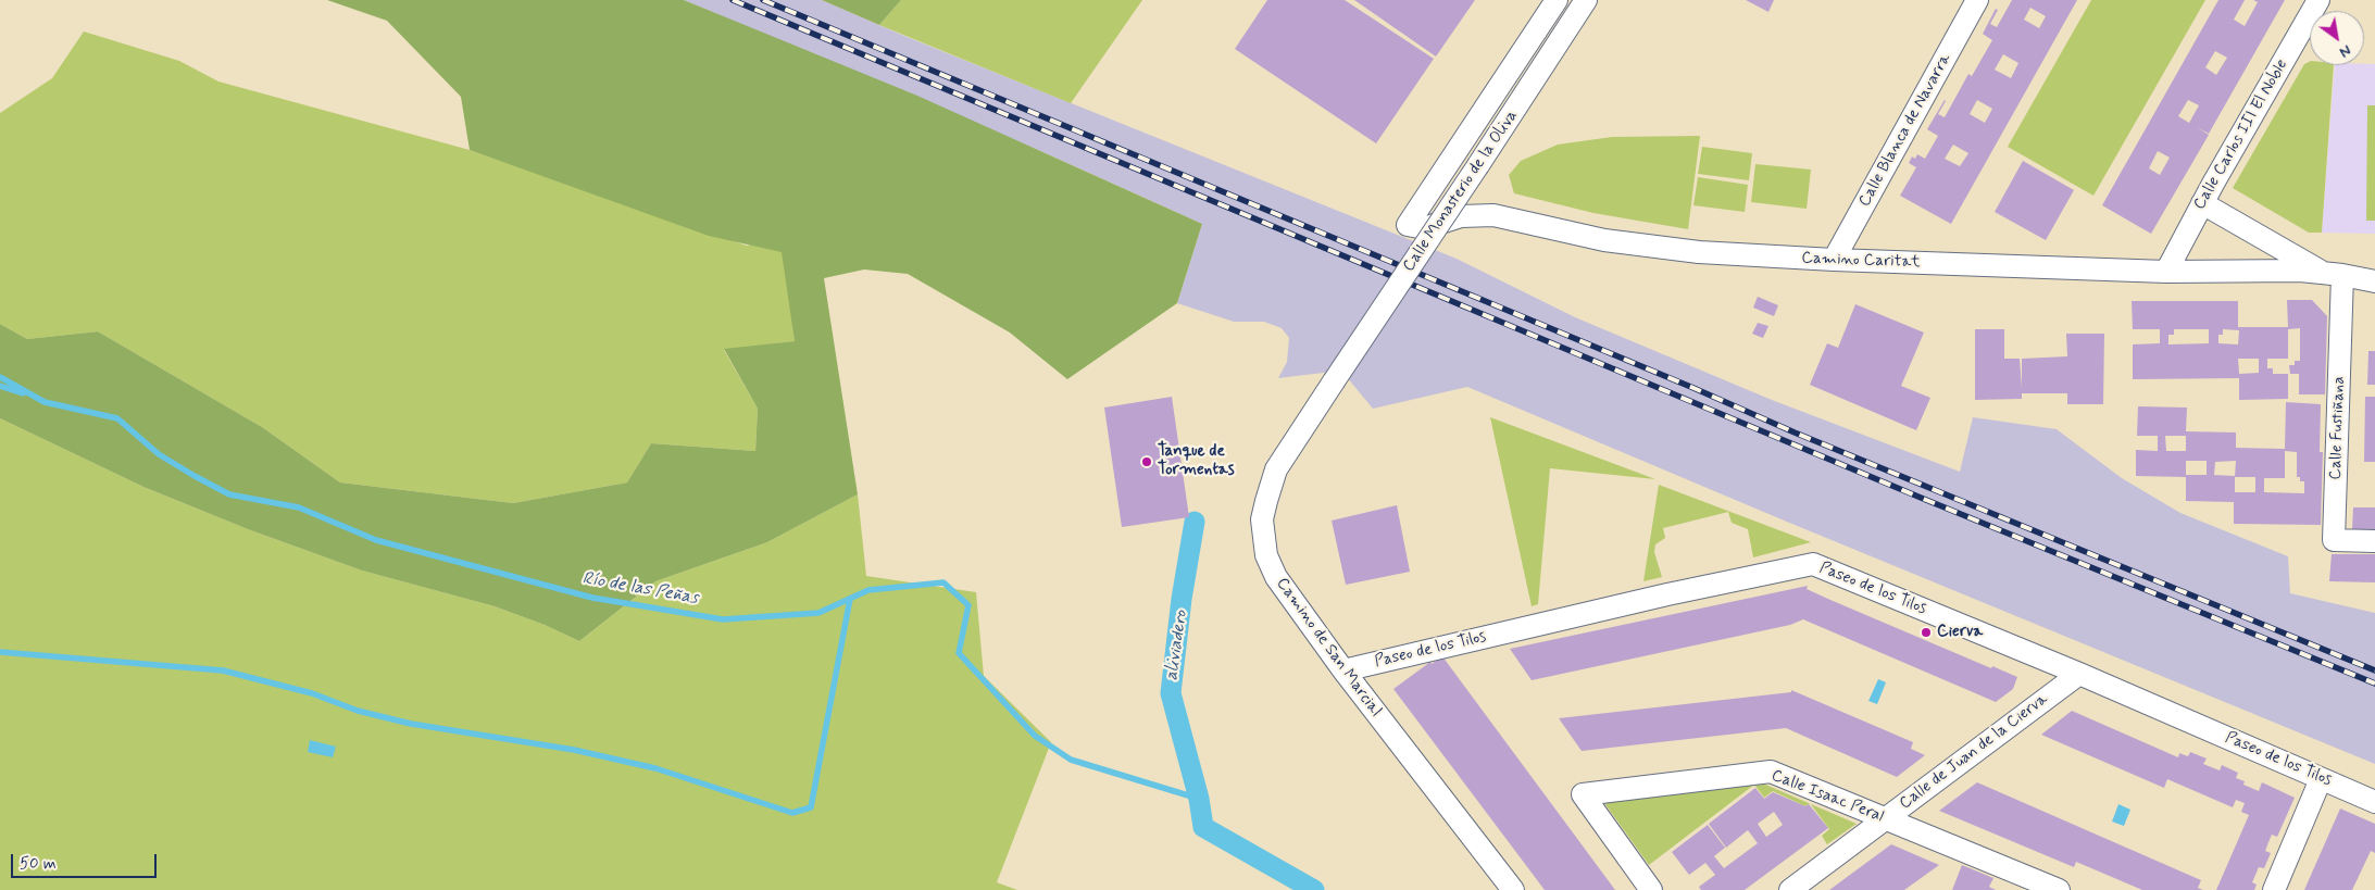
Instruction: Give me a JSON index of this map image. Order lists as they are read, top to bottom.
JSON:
{
  "streets": {
    "street": [
      "Calle Blanca de Navarra",
      "Calle Carlos III El Noble",
      "Calle Monasterio de la Oliva",
      "Camino Caritat",
      "Calle Fustiñana",
      "Paseo de los Tilos",
      "Camino de San Marcial",
      "Calle de Juan de la Cierva",
      "Calle Isaac Peral"
    ]
  },
  "crossings": [
    ["Calle Blanca de Navarra", "Camino Caritat"],
    ["Calle Carlos III El Noble", "Camino Caritat"],
    ["Calle Monasterio de la Oliva", "Camino de San Marcial"],
    ["Camino Caritat", "Calle Fustiñana"],
    ["Paseo de los Tilos", "Camino de San Marcial"],
    ["Paseo de los Tilos", "Calle de Juan de la Cierva"],
    ["Calle de Juan de la Cierva", "Calle Isaac Peral"]
  ],
  "water": ["Río de las Peñas", "aliviadero"],
  "places": ["Tanque de Tormentas", "Cierva"],
  "scale_bar": "50 m",
  "north": "bottom right"
}
